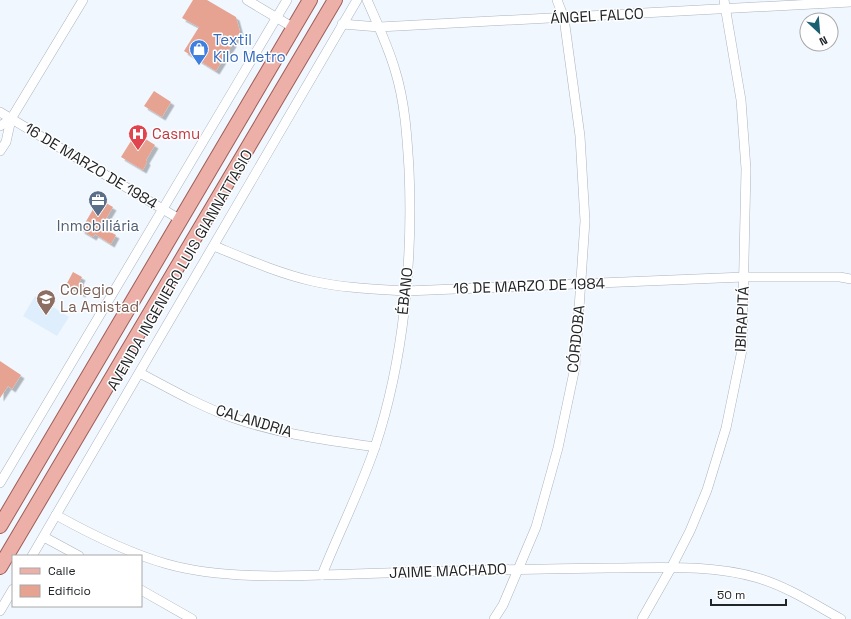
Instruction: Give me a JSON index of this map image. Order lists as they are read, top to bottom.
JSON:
{
  "streets": {
    "main road": ["AVENIDA INGENIERO LUIS GIANNATTASIO"],
    "street": [
      "ÁNGEL FALCO",
      "16 DE MARZO DE 1984",
      "ÉBANO",
      "IBIRAPITÁ",
      "CÓRDOBA",
      "CALANDRIA",
      "JAIME MACHADO"
    ]
  },
  "crossings": [
    ["ÁNGEL FALCO", "AVENIDA INGENIERO LUIS GIANNATTASIO"],
    ["ÁNGEL FALCO", "ÉBANO"],
    ["ÁNGEL FALCO", "IBIRAPITÁ"],
    ["ÁNGEL FALCO", "CÓRDOBA"],
    ["16 DE MARZO DE 1984", "AVENIDA INGENIERO LUIS GIANNATTASIO"],
    ["16 DE MARZO DE 1984", "ÉBANO"],
    ["16 DE MARZO DE 1984", "IBIRAPITÁ"],
    ["16 DE MARZO DE 1984", "CÓRDOBA"],
    ["AVENIDA INGENIERO LUIS GIANNATTASIO", "CALANDRIA"],
    ["AVENIDA INGENIERO LUIS GIANNATTASIO", "JAIME MACHADO"],
    ["ÉBANO", "CALANDRIA"],
    ["ÉBANO", "JAIME MACHADO"],
    ["IBIRAPITÁ", "JAIME MACHADO"],
    ["CÓRDOBA", "JAIME MACHADO"]
  ],
  "places": {
    "shop": ["Textil Kilo Metro"],
    "hospital": ["Casmu"],
    "office": ["Inmobiliária"],
    "school or university": ["Colegio La Amistad"]
  },
  "legend": ["Calle", "Edificio"],
  "scale_bar": "50 m",
  "north": "bottom right"
}
